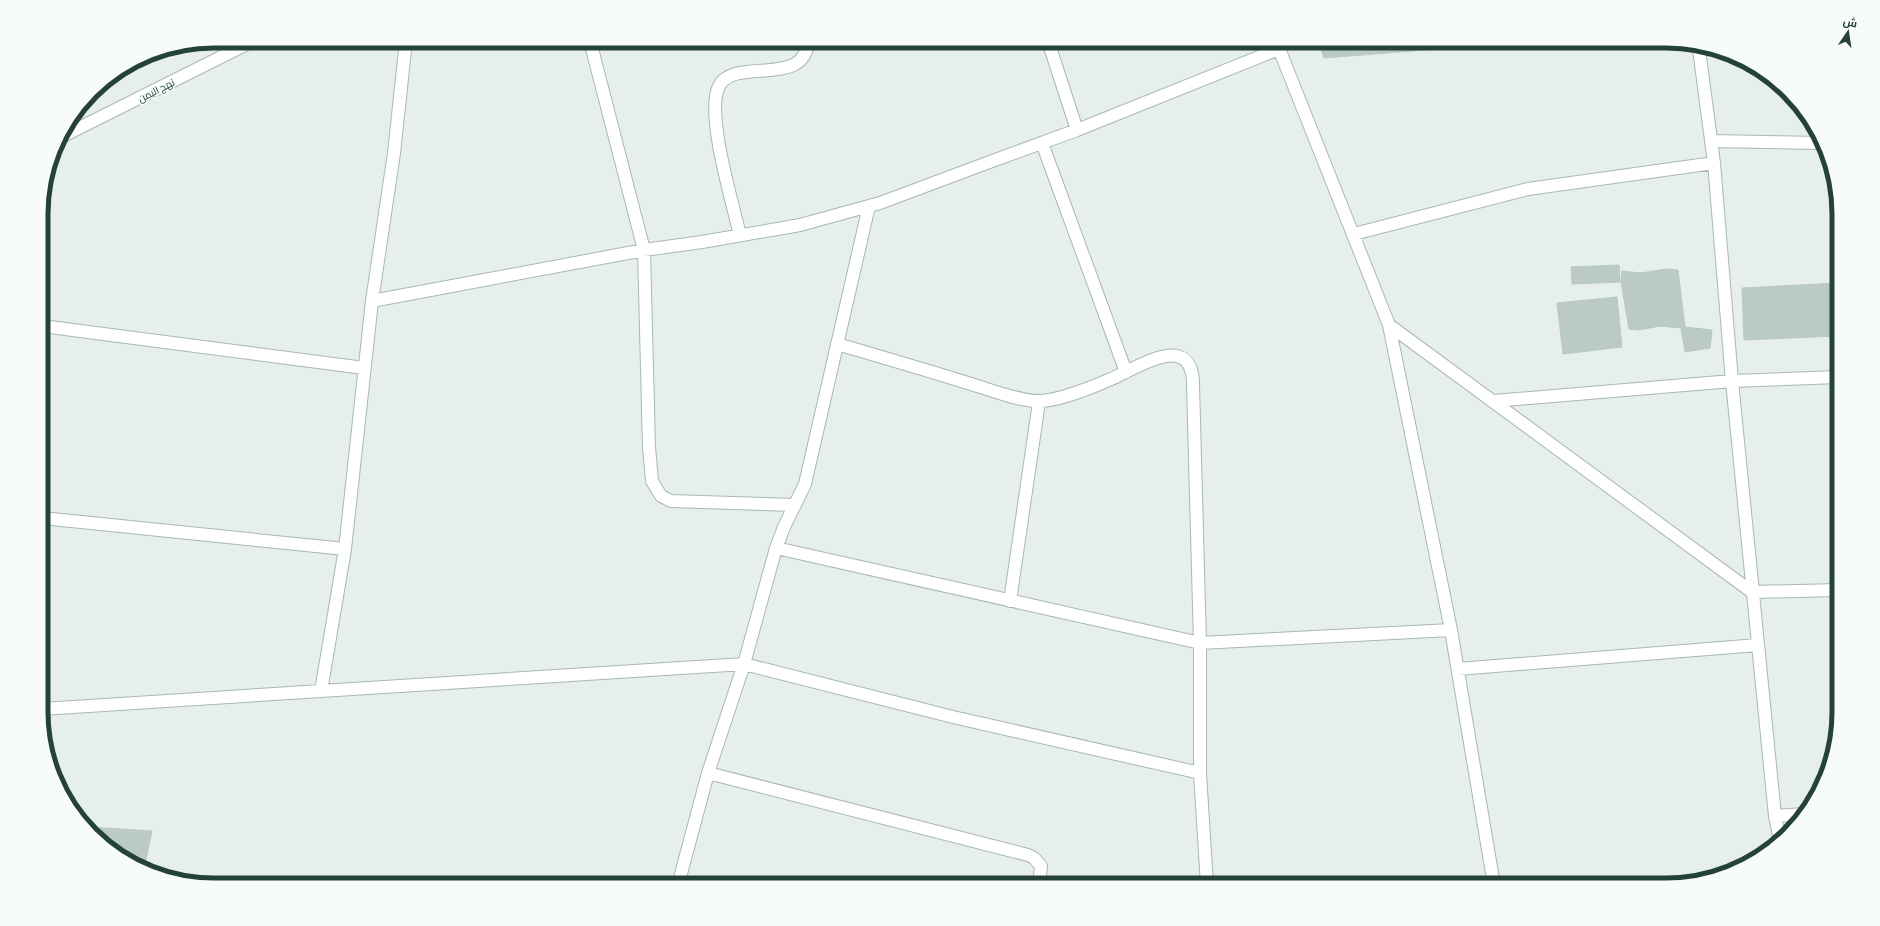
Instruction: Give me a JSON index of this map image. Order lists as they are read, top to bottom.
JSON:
{
  "streets": {
    "street": ["نهج اليمن"]
  },
  "north": "top"
}
